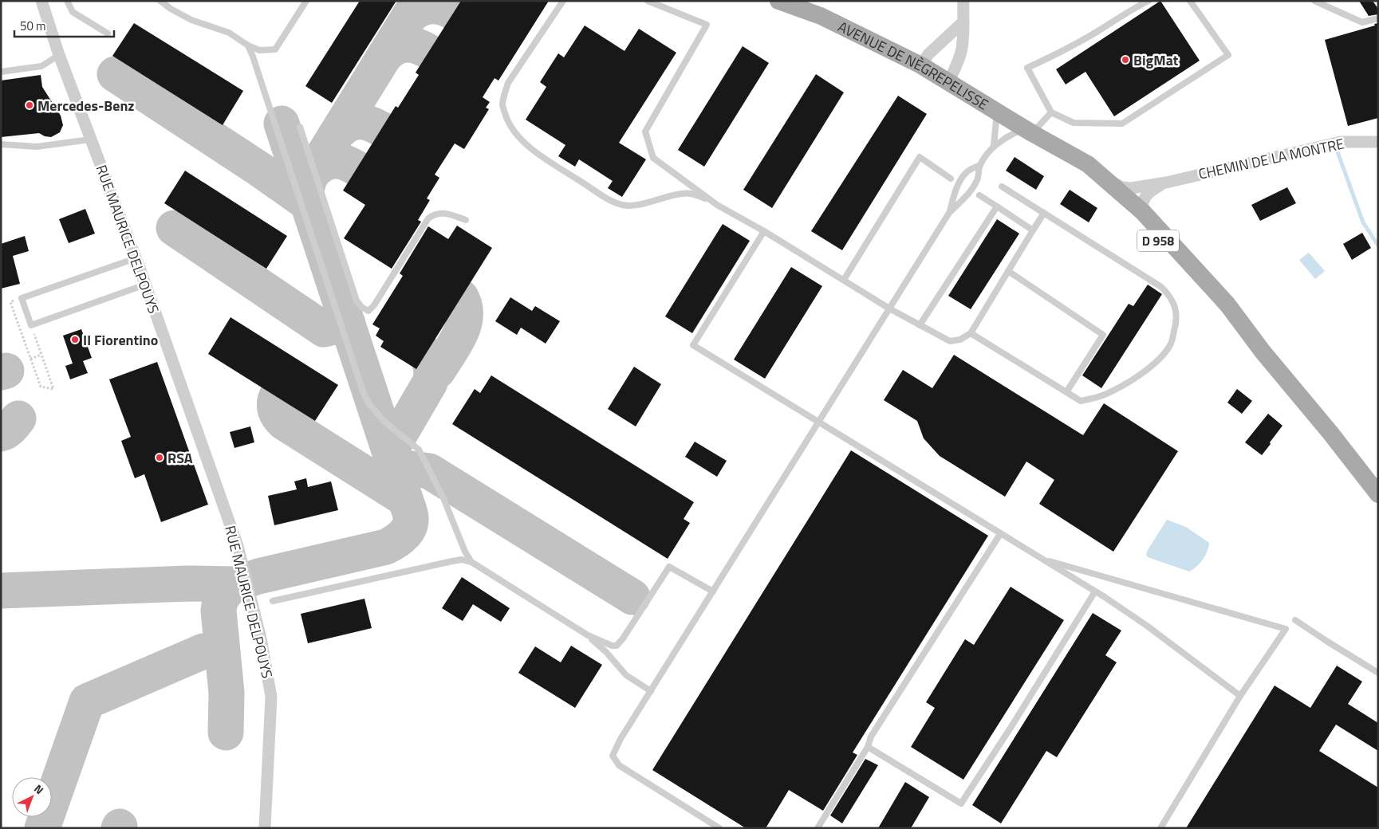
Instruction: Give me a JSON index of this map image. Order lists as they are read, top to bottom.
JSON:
{
  "streets": {
    "main road": ["AVENUE DE NÈGREPELISSE", "D 958"],
    "street": ["CHEMIN DE LA MONTRE", "RUE MAURICE DELPOUYS"]
  },
  "crossings": [
    ["AVENUE DE NÈGREPELISSE", "CHEMIN DE LA MONTRE"]
  ],
  "places": [
    "BigMat",
    "Mercedes-Benz",
    "Il Fiorentino",
    "RSA"
  ],
  "scale_bar": "50 m",
  "north": "top right"
}
